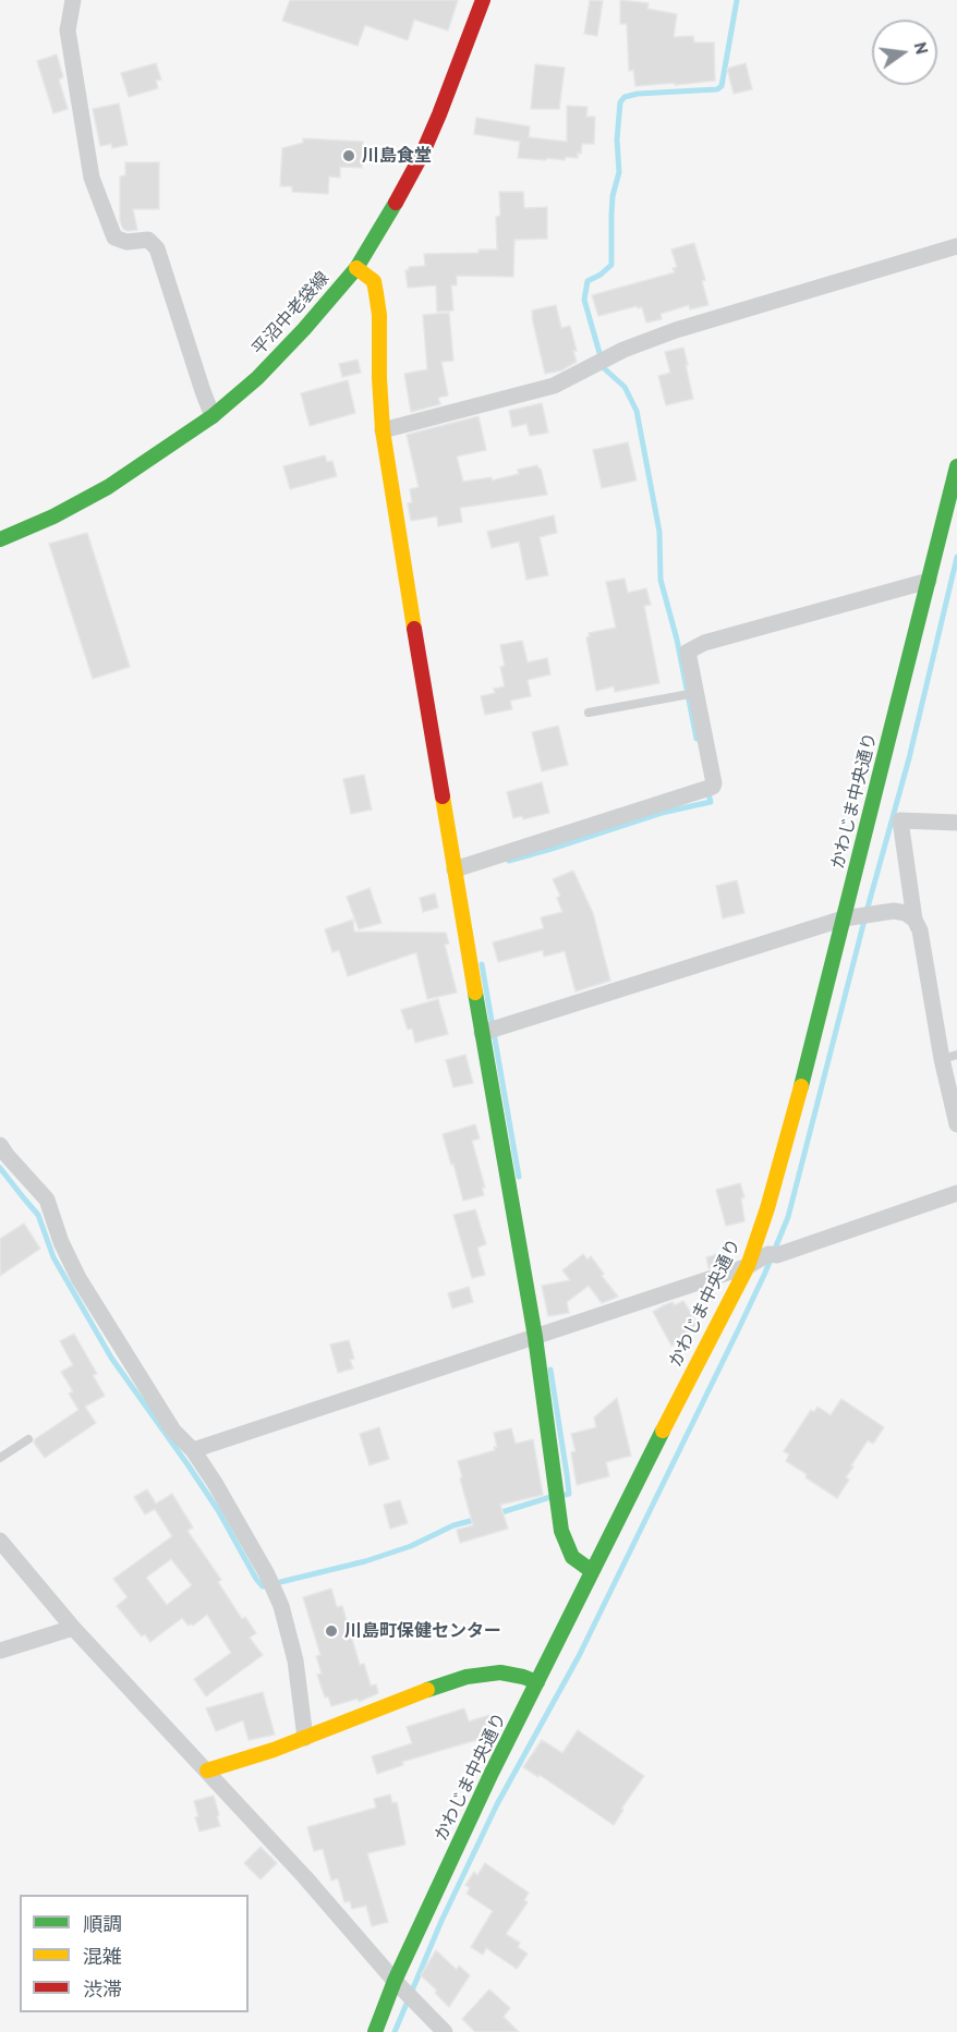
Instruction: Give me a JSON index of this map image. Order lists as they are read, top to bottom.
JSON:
{
  "streets": {
    "street": ["平沼中老袋線", "かわじま中央通り"]
  },
  "places": ["川島食堂", "川島町保健センター"],
  "legend": ["順調", "混雑", "渋滞"],
  "north": "right"
}
